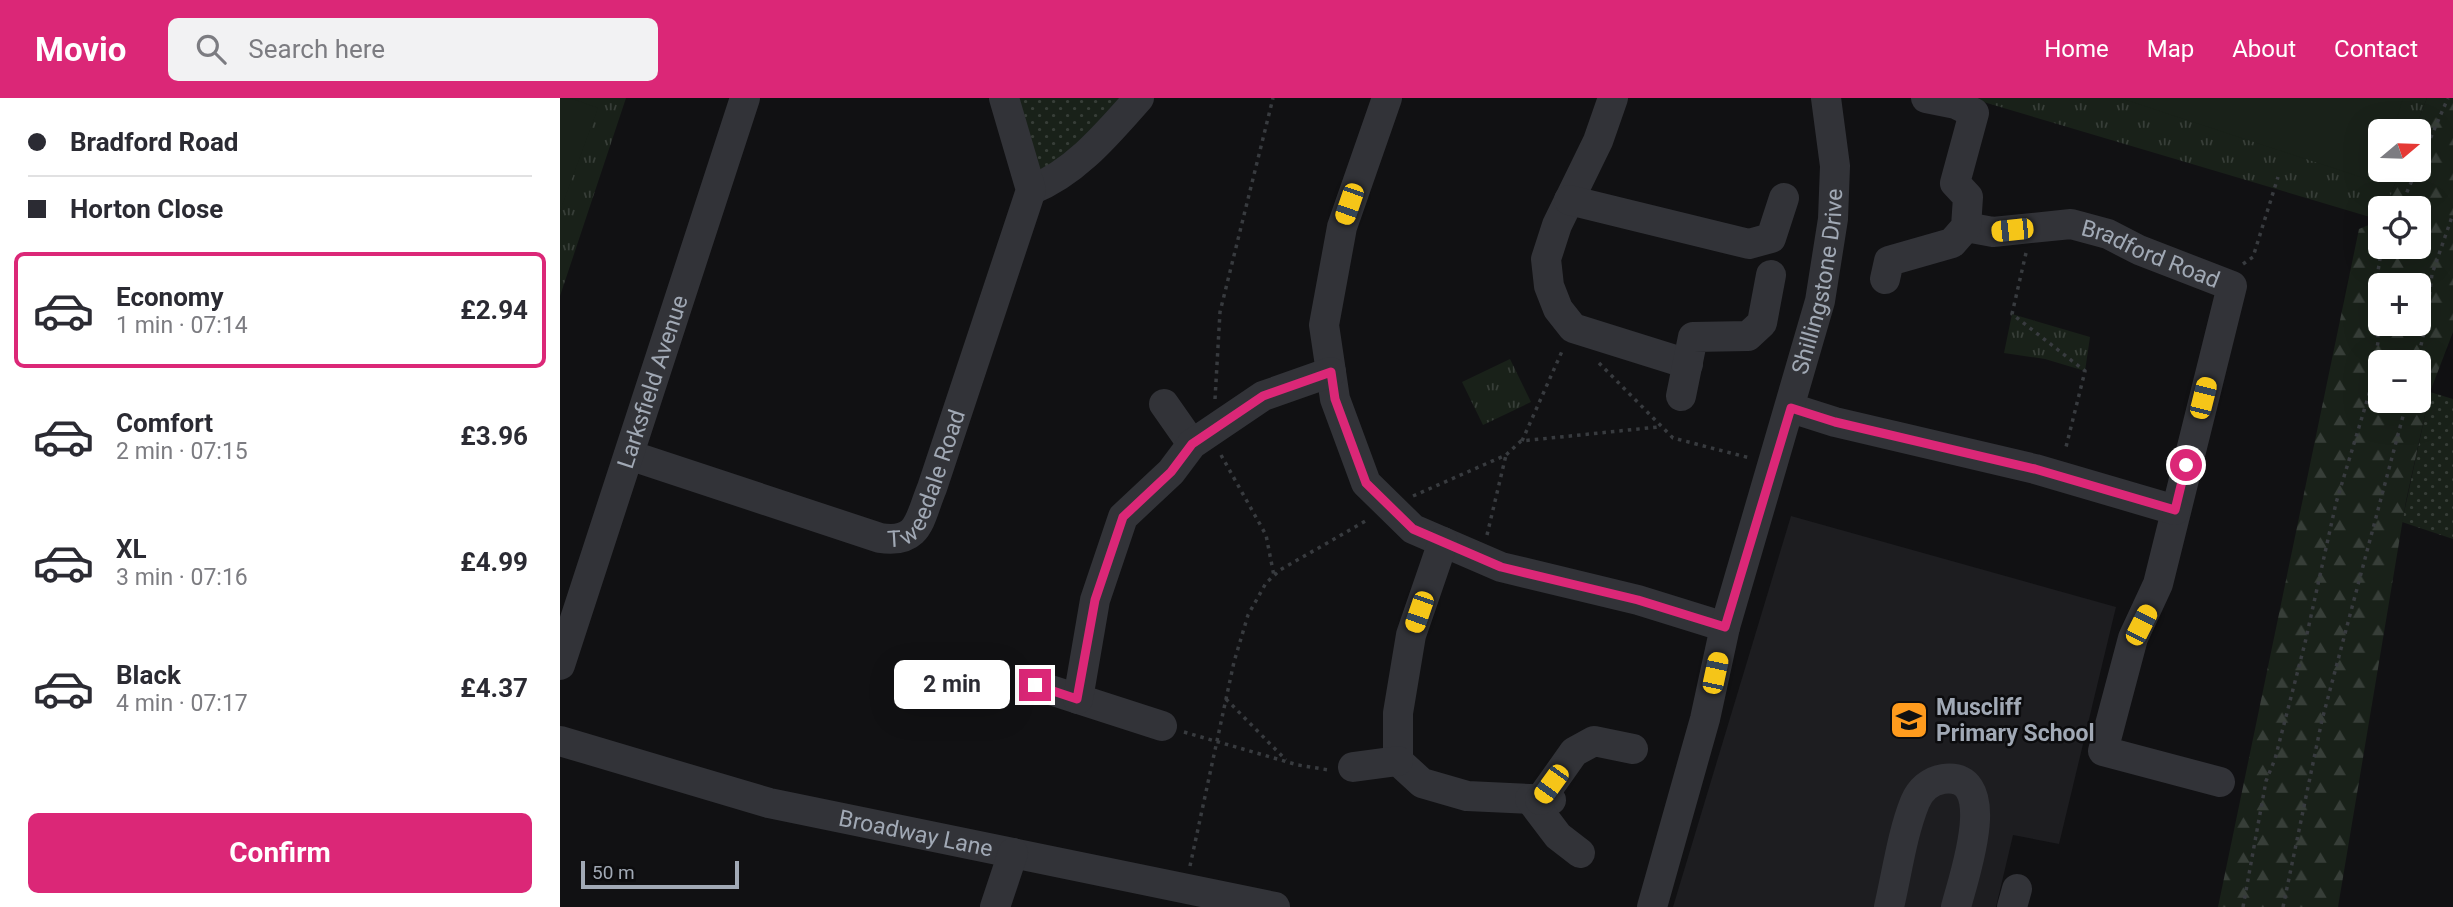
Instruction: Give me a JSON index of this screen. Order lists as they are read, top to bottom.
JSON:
{
  "streets": {
    "street": [
      "Bradford Road",
      "Shillingstone Drive",
      "Larksfield Avenue",
      "Tweedale Road",
      "Broadway Lane"
    ]
  },
  "crossings": [
    ["Larksfield Avenue", "Tweedale Road"]
  ],
  "places": {
    "school or university": ["Muscliff Primary School"]
  },
  "scale_bar": "50 m",
  "north": "right",
  "page": {
    "header": "Movio",
    "search": "Search here",
    "nav": [
      "Home",
      "Map",
      "About",
      "Contact"
    ],
    "banner": ["Bradford Road", "Horton Close"],
    "map_buttons": ["+", "−"],
    "list": [
      {
        "name": "Economy",
        "note": "1 min · 07:14",
        "value": "£2.94"
      },
      {
        "name": "Comfort",
        "note": "2 min · 07:15",
        "value": "£3.96"
      },
      {
        "name": "XL",
        "note": "3 min · 07:16",
        "value": "£4.99"
      },
      {
        "name": "Black",
        "note": "4 min · 07:17",
        "value": "£4.37"
      }
    ],
    "bubble": "2 min",
    "buttons": "Confirm",
    "scale": "50 m"
  }
}
